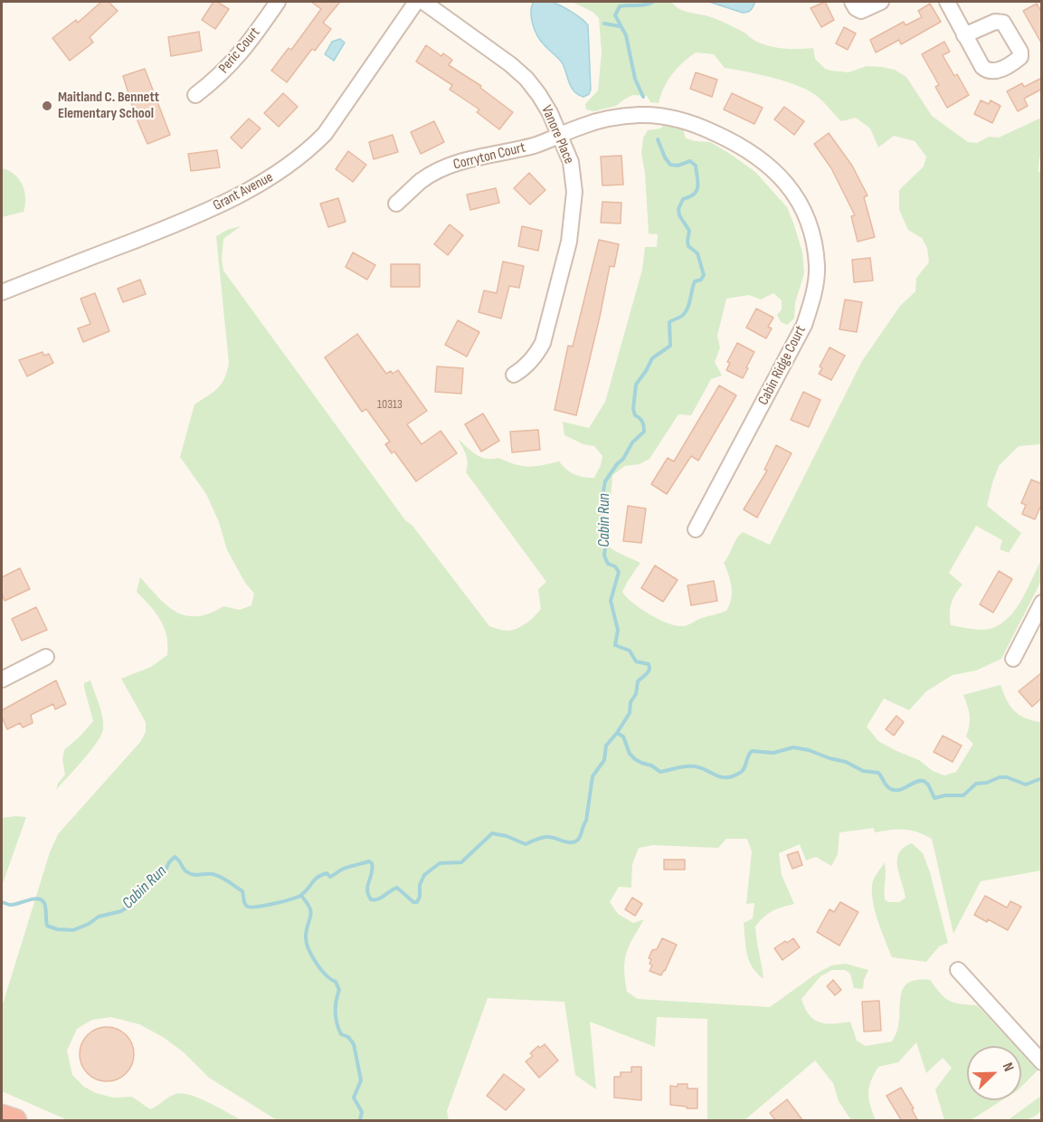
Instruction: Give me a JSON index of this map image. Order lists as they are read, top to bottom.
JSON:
{
  "streets": {
    "street": [
      "Peric Court",
      "Vanore Place",
      "Corryton Court",
      "Grant Avenue",
      "Cabin Ridge Court"
    ]
  },
  "crossings": [
    ["Vanore Place", "Corryton Court"],
    ["Vanore Place", "Cabin Ridge Court"],
    ["Corryton Court", "Cabin Ridge Court"]
  ],
  "water": ["Cabin Run"],
  "places": ["Maitland C. Bennett Elementary School"],
  "house_numbers": ["10313"],
  "north": "top right"
}
